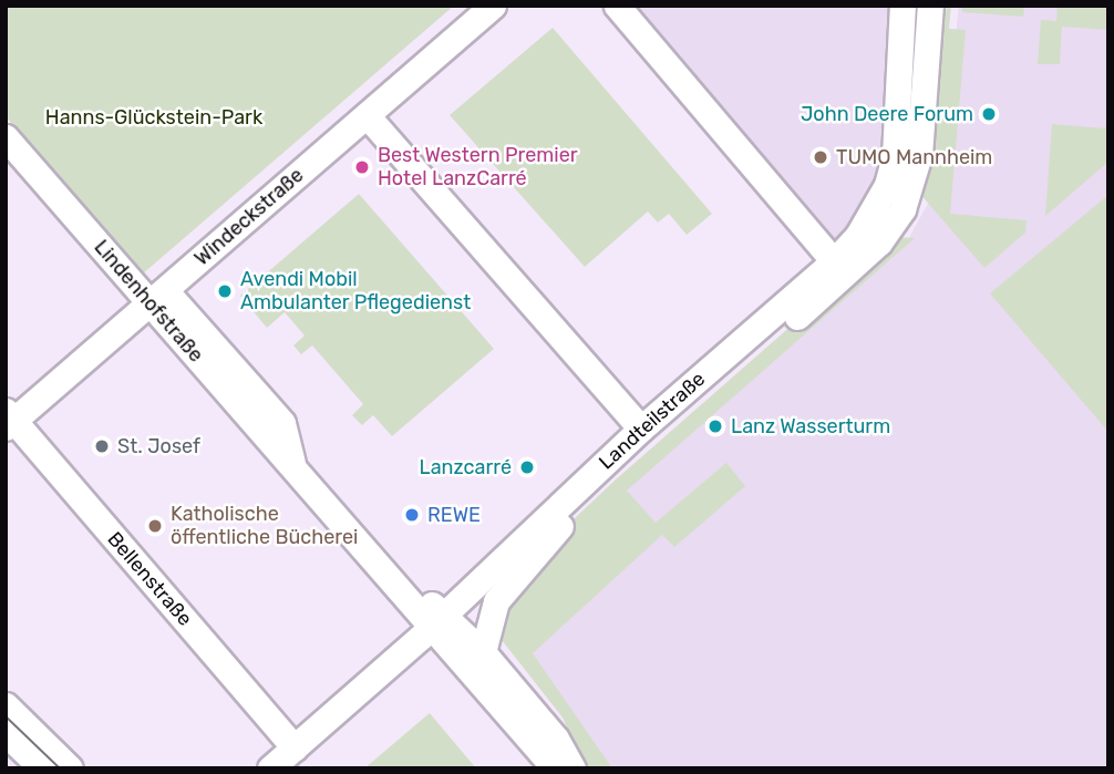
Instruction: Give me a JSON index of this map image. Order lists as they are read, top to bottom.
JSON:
{
  "streets": {
    "street": [
      "Windeckstraße",
      "Lindenhofstraße",
      "Landteilstraße",
      "Bellenstraße"
    ]
  },
  "crossings": [
    ["Windeckstraße", "Lindenhofstraße"],
    ["Windeckstraße", "Bellenstraße"],
    ["Lindenhofstraße", "Landteilstraße"],
    ["Landteilstraße", "Bellenstraße"]
  ],
  "parks": ["Hanns-Glückstein-Park"],
  "places": [
    "John Deere Forum",
    "TUMO Mannheim",
    "Best Western Premier Hotel LanzCarré",
    "Avendi Mobil Ambulanter Pflegedienst",
    "Lanz Wasserturm",
    "St. Josef",
    "Lanzcarré",
    "REWE",
    "Katholische öffentliche Bücherei"
  ]
}
